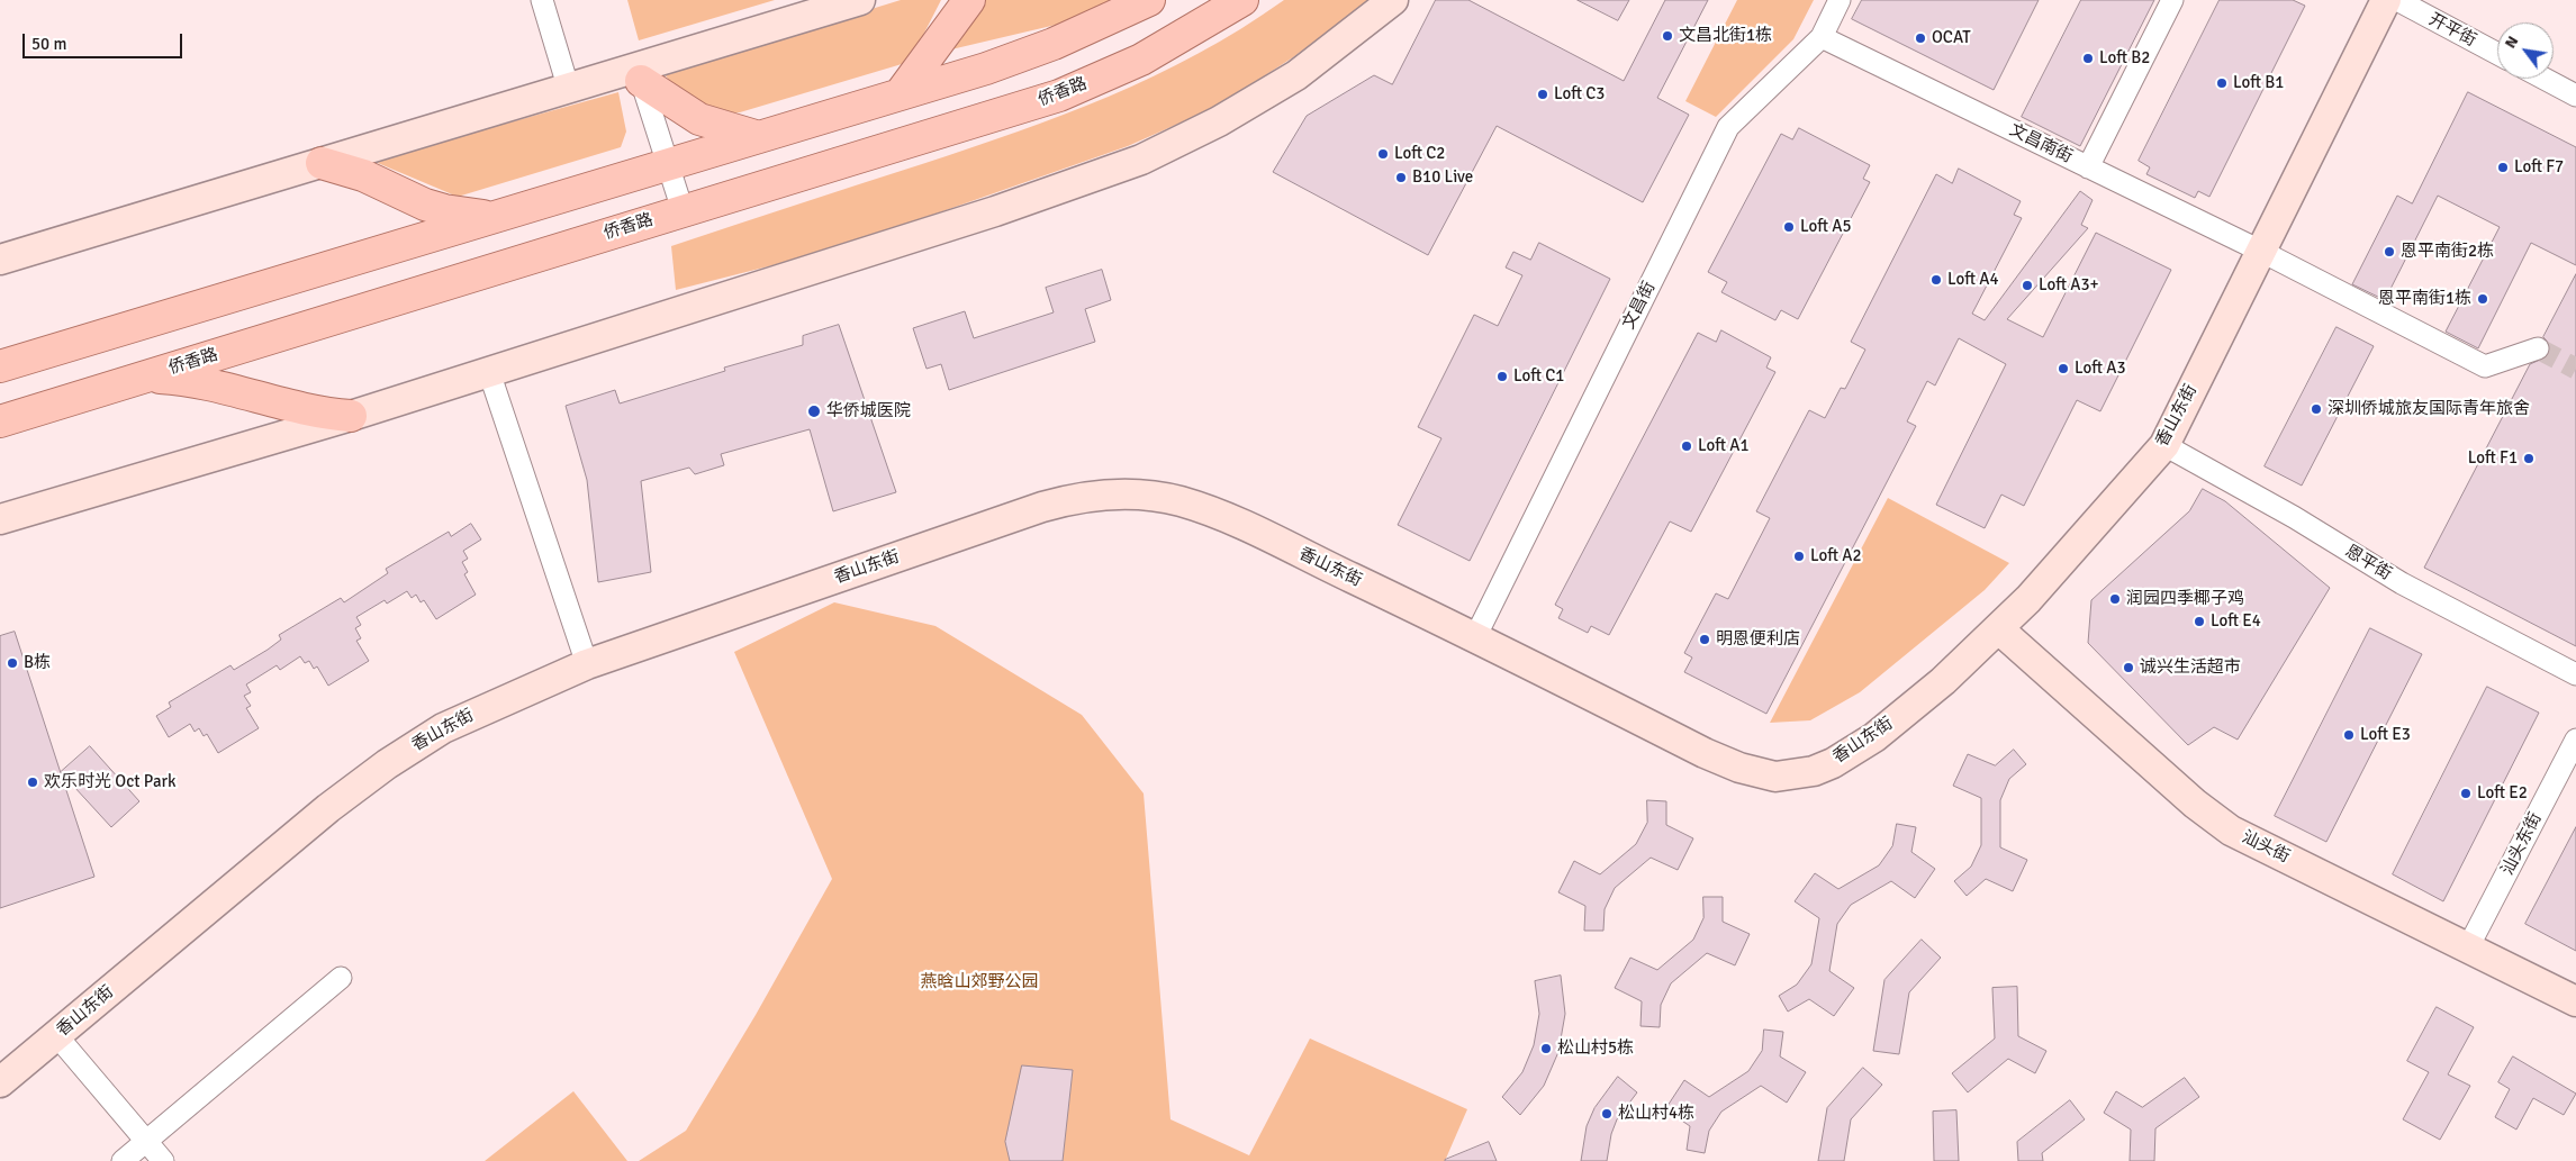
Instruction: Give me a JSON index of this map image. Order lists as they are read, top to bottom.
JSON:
{
  "streets": {
    "main road": ["侨香路"],
    "street": [
      "开平街",
      "文昌南街",
      "文昌街",
      "香山东街",
      "恩平街",
      "汕头东街",
      "汕头街"
    ]
  },
  "crossings": [
    ["文昌南街", "文昌街"],
    ["文昌南街", "香山东街"],
    ["文昌街", "香山东街"],
    ["香山东街", "恩平街"],
    ["香山东街", "汕头街"],
    ["汕头东街", "汕头街"]
  ],
  "parks": ["燕晗山郊野公园"],
  "places": [
    "文昌北街1栋",
    "OCAT",
    "Loft B2",
    "Loft B1",
    "Loft C3",
    "Loft C2",
    "Loft F7",
    "B10 Live",
    "Loft A5",
    "恩平南街2栋",
    "Loft A4",
    "Loft A3+",
    "恩平南街1栋",
    "Loft A3",
    "Loft C1",
    "深圳侨城旅友国际青年旅舍",
    "华侨城医院",
    "Loft A1",
    "Loft F1",
    "Loft A2",
    "润园四季椰子鸡",
    "Loft E4",
    "明恩便利店",
    "B栋",
    "诚兴生活超市",
    "Loft E3",
    "欢乐时光 Oct Park",
    "Loft E2",
    "松山村5栋",
    "松山村4栋"
  ],
  "scale_bar": "50 m",
  "north": "top left"
}
